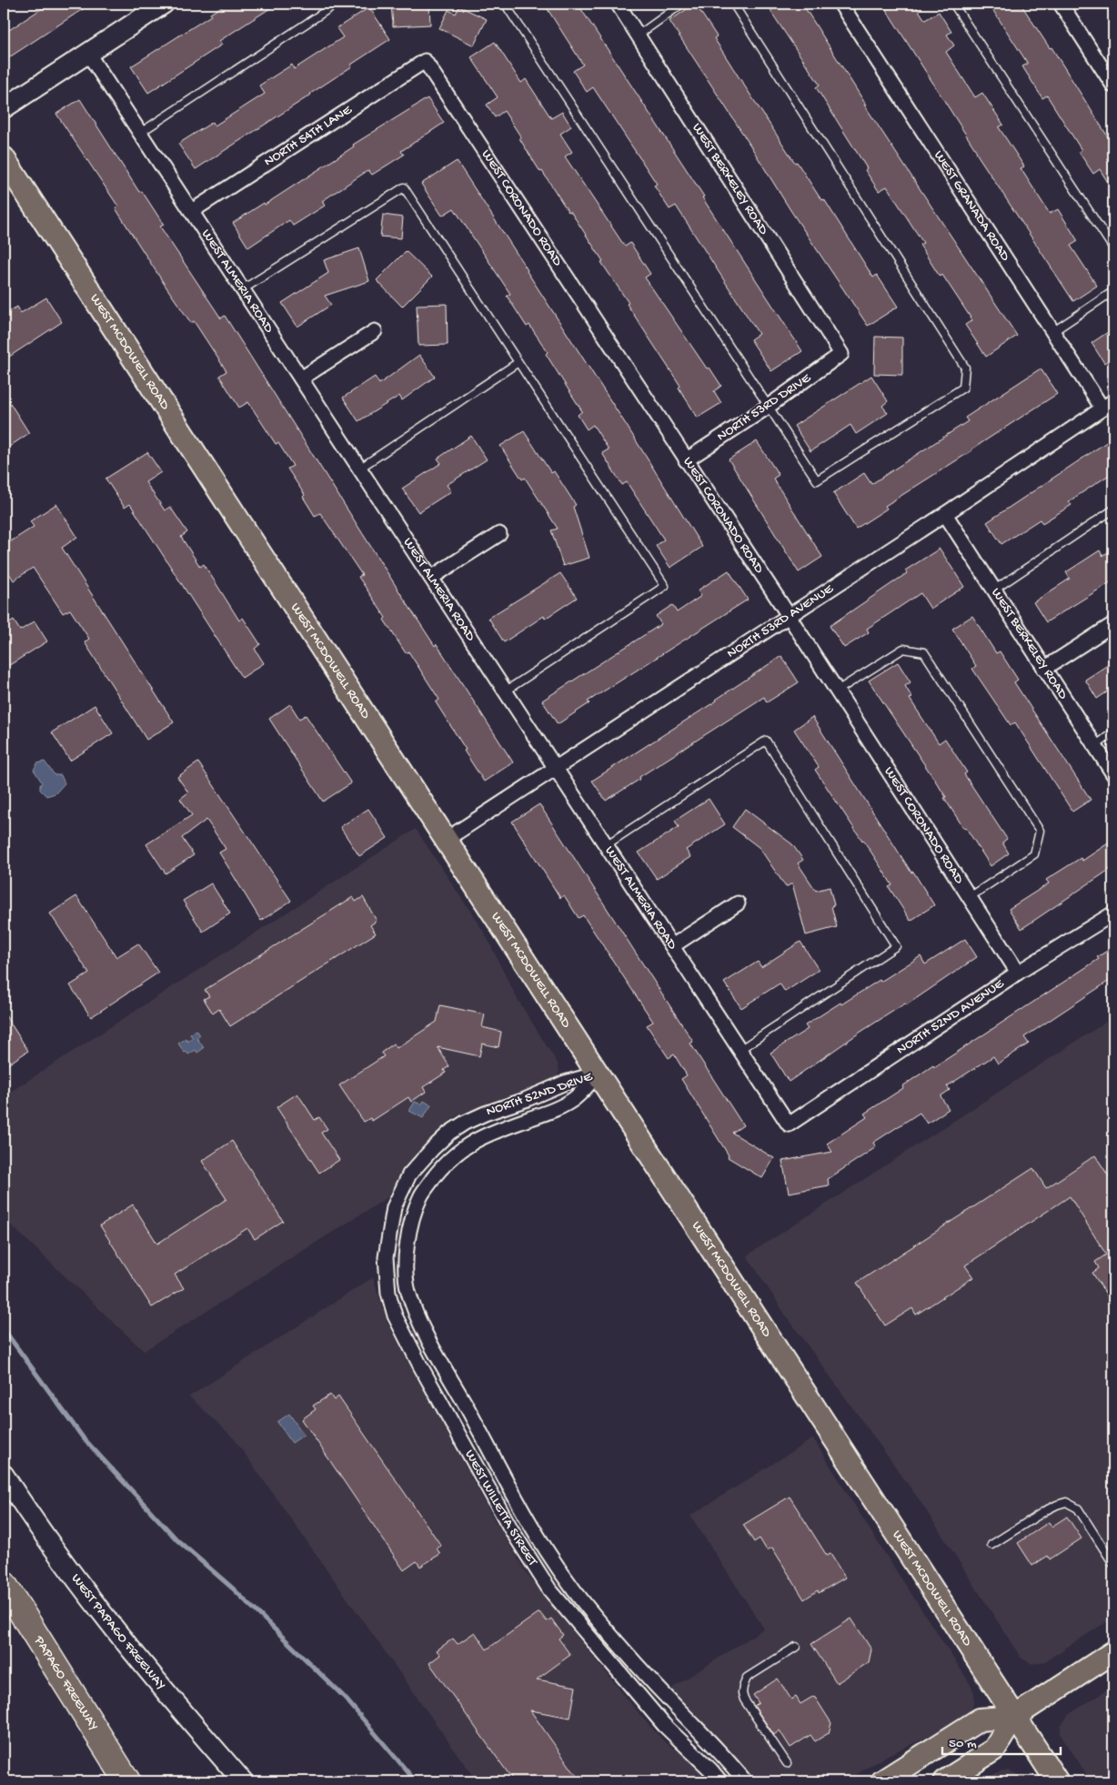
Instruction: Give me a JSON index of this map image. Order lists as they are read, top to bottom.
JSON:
{
  "streets": {
    "highway": ["PAPAGO FREEWAY"],
    "main road": ["WEST MCDOWELL ROAD", "WEST PAPAGO FREEWAY"],
    "street": [
      "NORTH 54TH LANE",
      "WEST BERKELEY ROAD",
      "WEST GRANADA ROAD",
      "WEST CORONADO ROAD",
      "WEST ALMERIA ROAD",
      "NORTH 53RD DRIVE",
      "NORTH 53RD AVENUE",
      "NORTH 52ND AVENUE",
      "NORTH 52ND DRIVE",
      "WEST WILLETTA STREET"
    ]
  },
  "crossings": [
    ["NORTH 54TH LANE", "WEST CORONADO ROAD"],
    ["NORTH 54TH LANE", "WEST ALMERIA ROAD"],
    ["WEST BERKELEY ROAD", "NORTH 53RD DRIVE"],
    ["WEST BERKELEY ROAD", "NORTH 53RD AVENUE"],
    ["WEST GRANADA ROAD", "NORTH 53RD AVENUE"],
    ["WEST CORONADO ROAD", "NORTH 53RD DRIVE"],
    ["WEST CORONADO ROAD", "NORTH 53RD AVENUE"],
    ["WEST CORONADO ROAD", "NORTH 52ND AVENUE"],
    ["WEST ALMERIA ROAD", "NORTH 53RD AVENUE"],
    ["WEST ALMERIA ROAD", "NORTH 52ND AVENUE"],
    ["WEST MCDOWELL ROAD", "NORTH 53RD AVENUE"],
    ["WEST MCDOWELL ROAD", "NORTH 52ND DRIVE"],
    ["NORTH 52ND DRIVE", "WEST WILLETTA STREET"]
  ],
  "scale_bar": "50 m"
}
